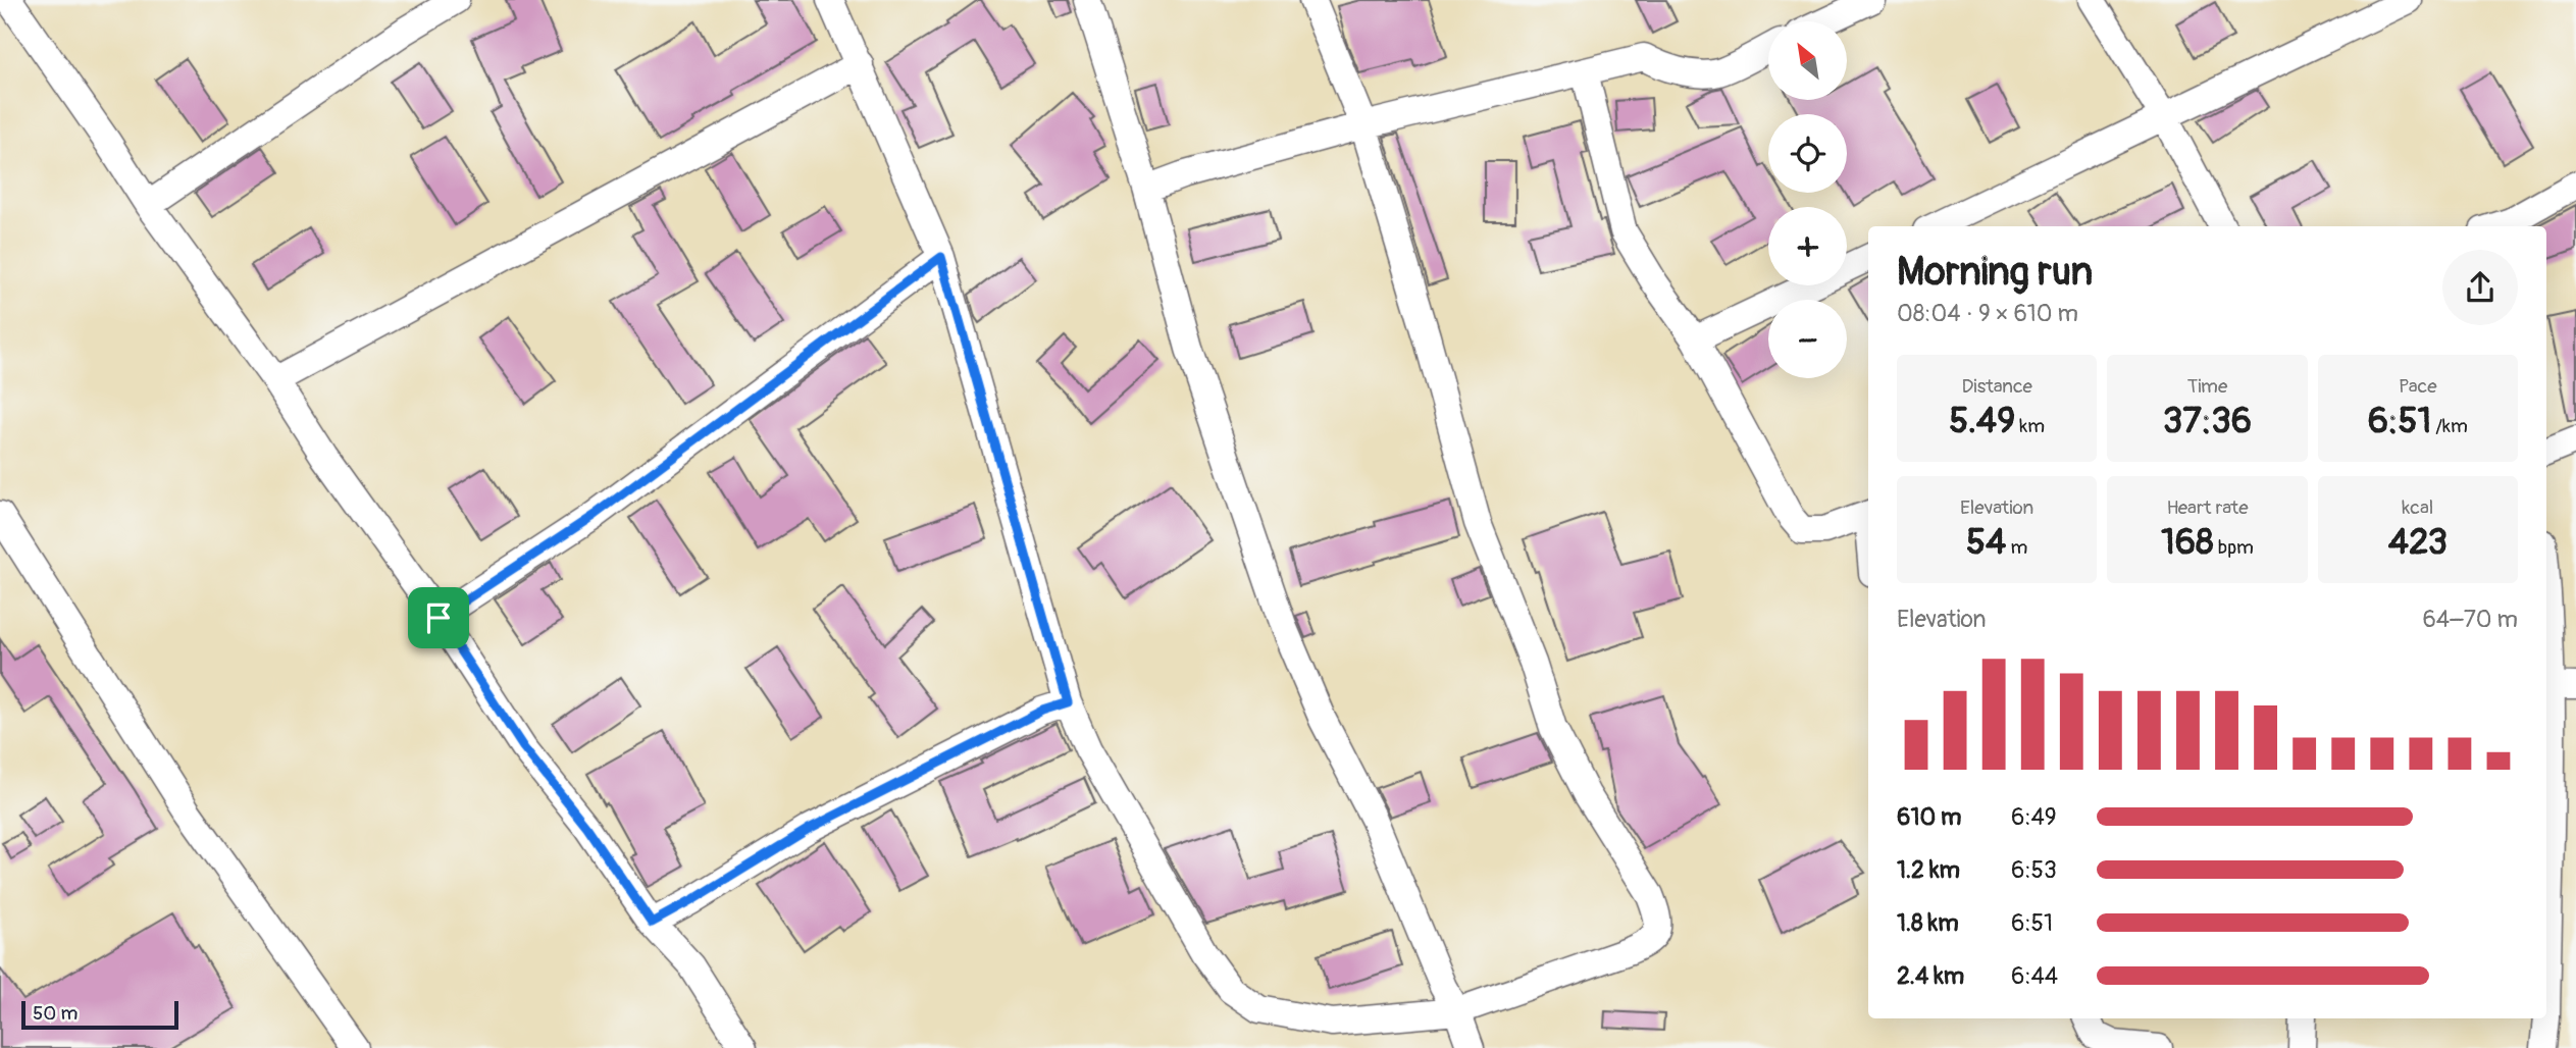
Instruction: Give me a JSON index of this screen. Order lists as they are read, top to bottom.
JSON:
{
  "scale_bar": "50 m",
  "north": "top left",
  "page": {
    "map_buttons": ["+", "−"],
    "heading": ["Morning run", "08:04 · 9 × 610 m"],
    "stats": [
      ["Distance", "5.49 km"],
      ["Time", "37:36"],
      ["Pace", "6:51 /km"],
      ["Elevation", "54 m"],
      ["Heart rate", "168 bpm"],
      ["kcal", "423"]
    ],
    "chart": ["Elevation", "64–70 m"],
    "list": [
      {
        "name": "610 m",
        "note": "6:49"
      },
      {
        "name": "1.2 km",
        "note": "6:53"
      },
      {
        "name": "1.8 km",
        "note": "6:51"
      },
      {
        "name": "2.4 km",
        "note": "6:44"
      }
    ],
    "scale": "50 m"
  }
}
